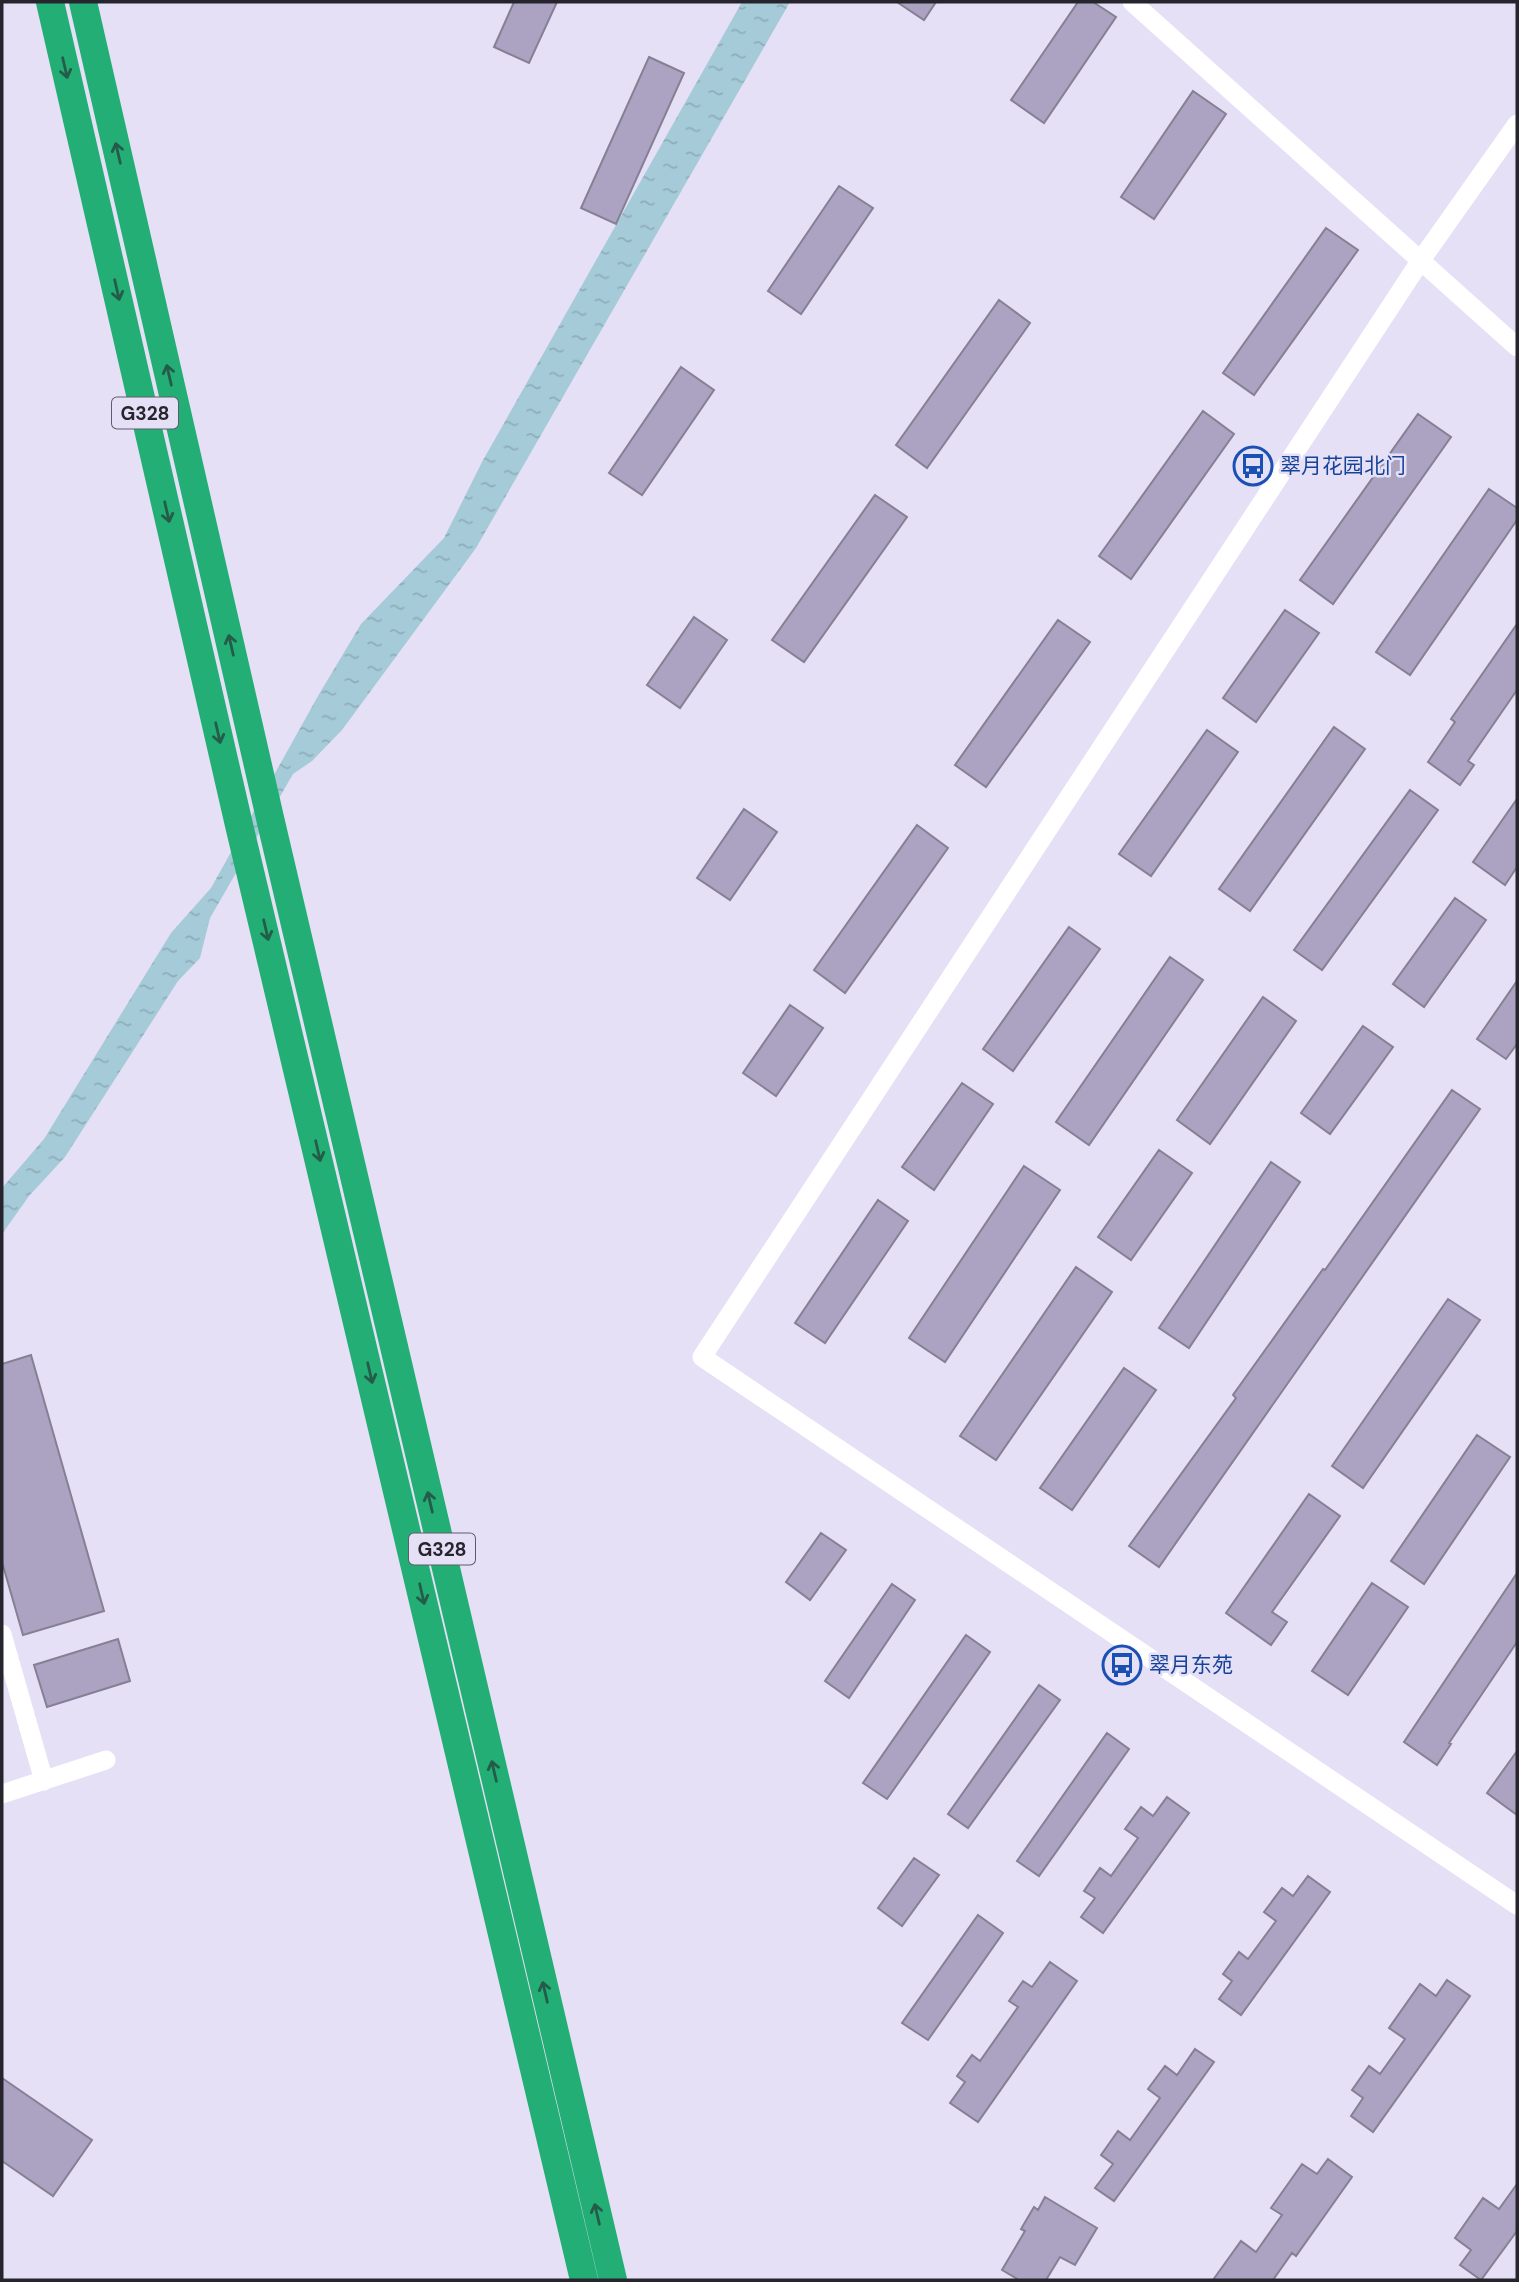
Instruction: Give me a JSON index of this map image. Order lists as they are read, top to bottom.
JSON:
{
  "streets": {
    "highway": ["G328"]
  },
  "places": {
    "bus stop": ["翠月花园北门", "翠月东苑"]
  }
}
